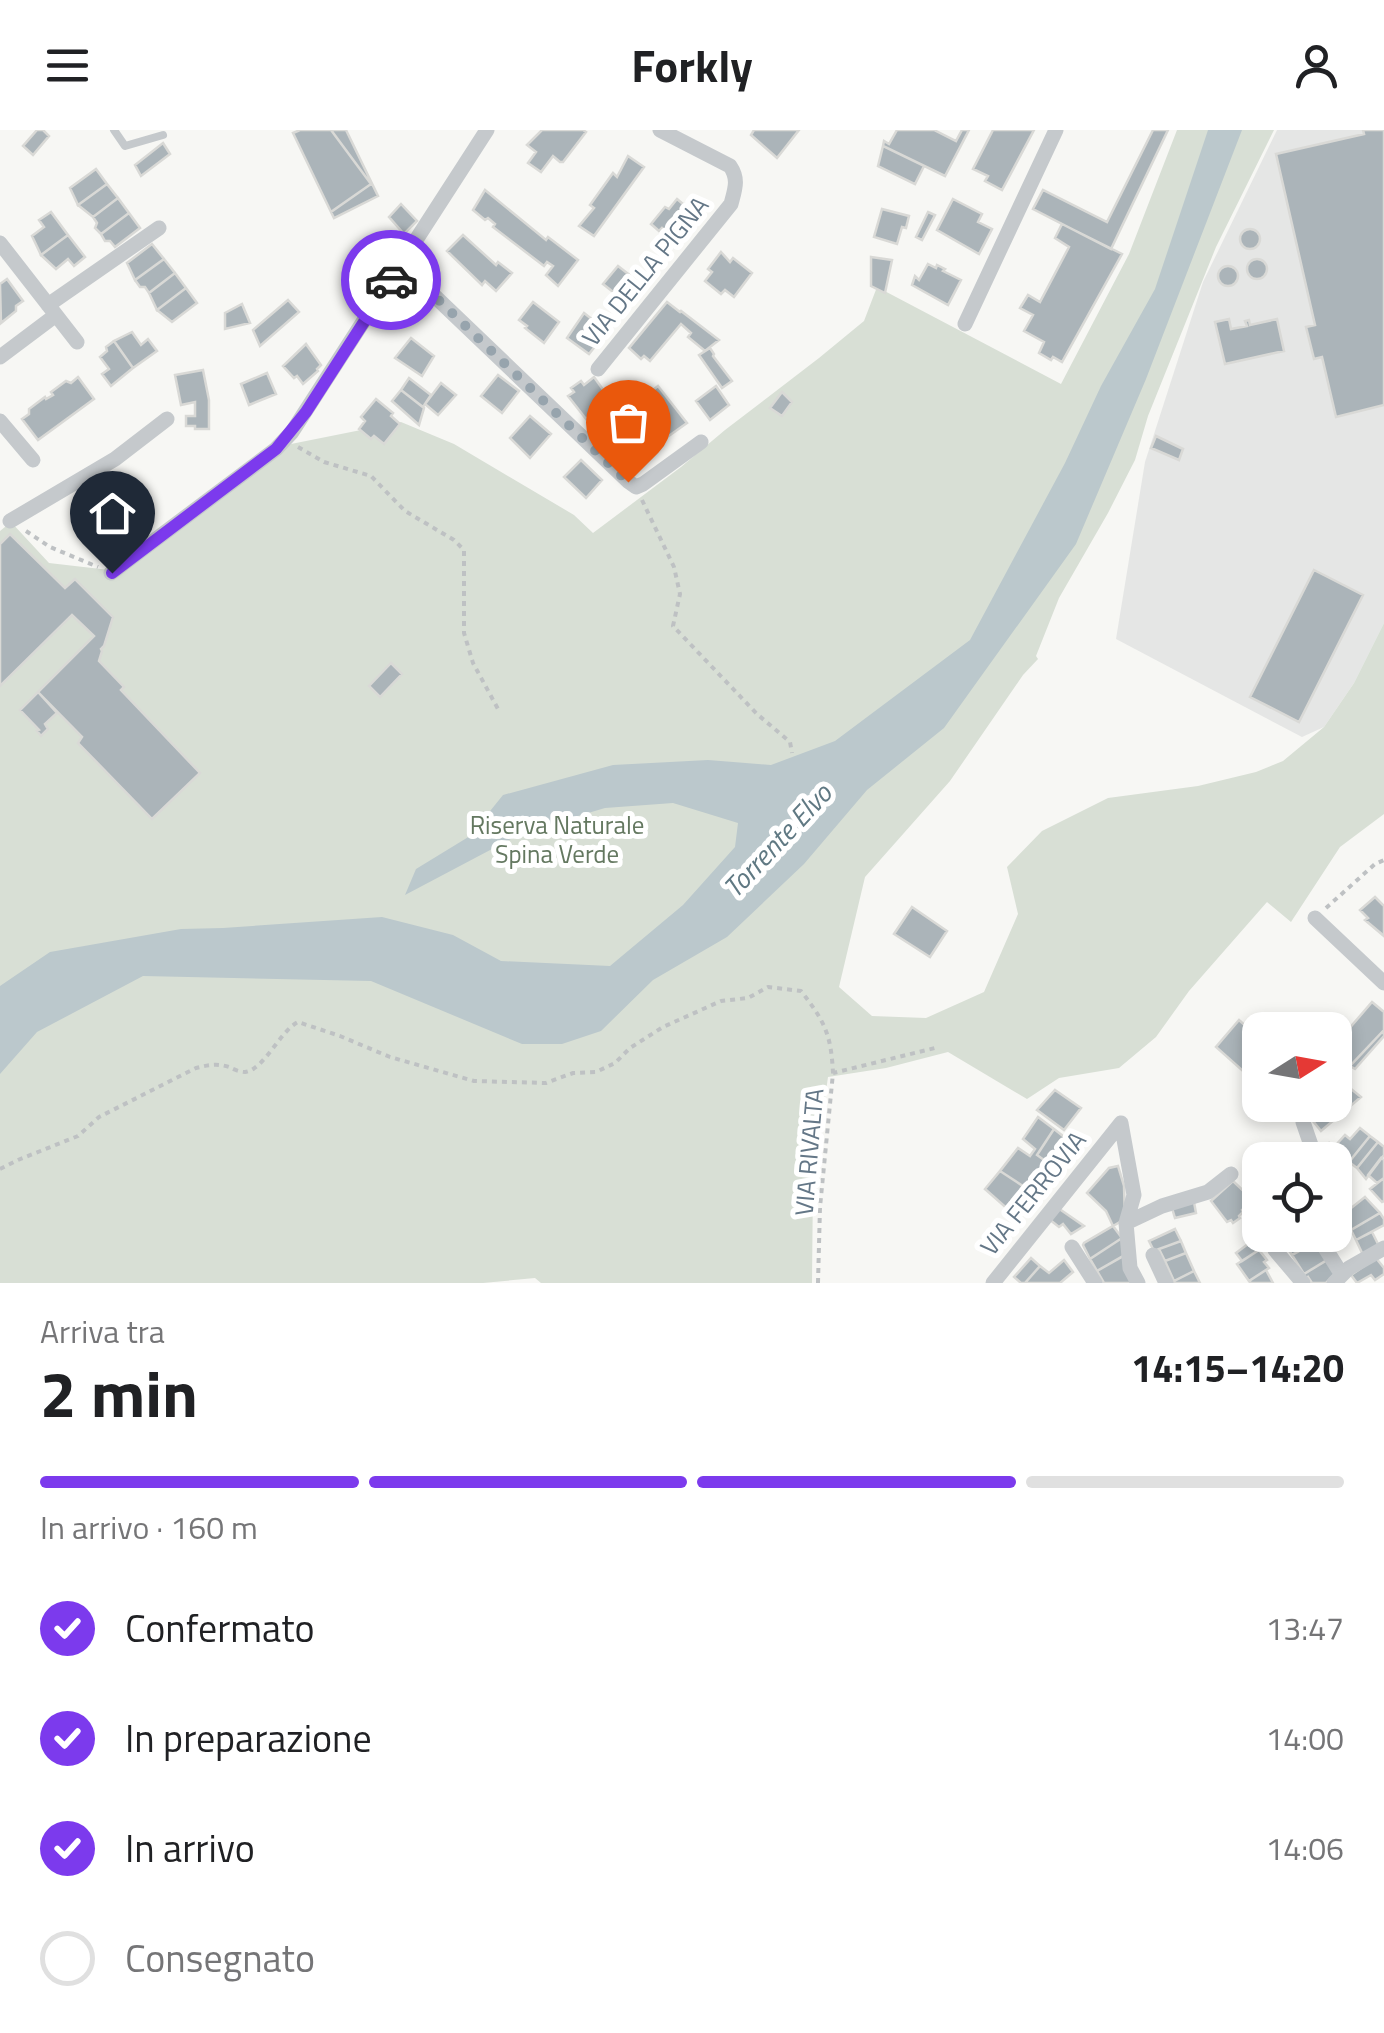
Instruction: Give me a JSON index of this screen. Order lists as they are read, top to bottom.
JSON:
{
  "streets": {
    "street": ["VIA DELLA PIGNA", "VIA FERROVIA"],
    "path": ["VIA RIVALTA"]
  },
  "water": ["Torrente Elvo"],
  "parks": ["Riserva Naturale Spina Verde"],
  "north": "right",
  "page": {
    "header": "Forkly",
    "heading": ["2 min", "Arriva tra", "14:15–14:20"],
    "bar": "In arrivo · 160 m",
    "list": [
      ["Confermato", "13:47"],
      ["In preparazione", "14:00"],
      ["In arrivo", "14:06"],
      "Consegnato"
    ]
  }
}
